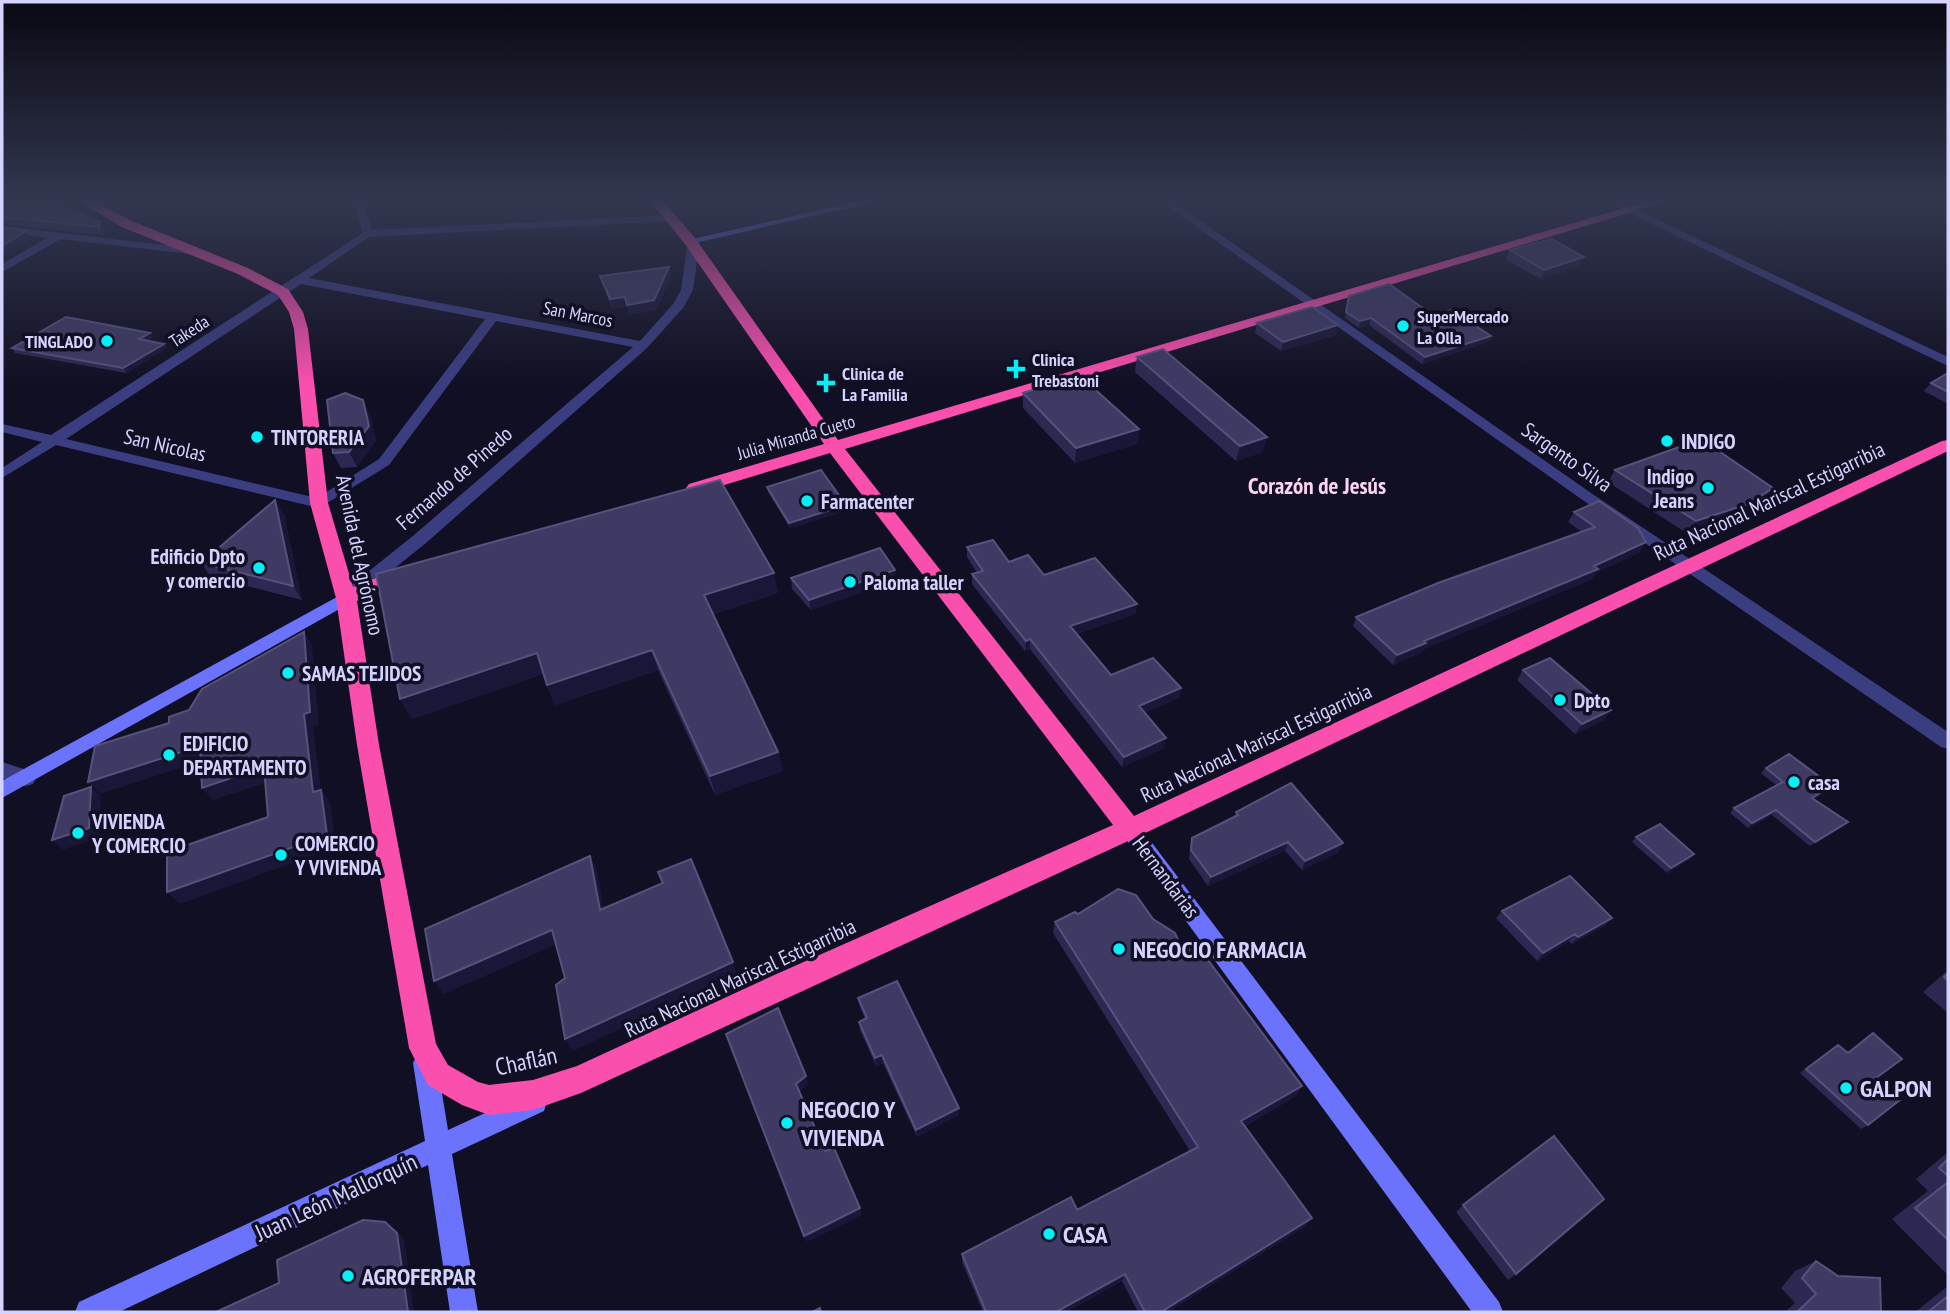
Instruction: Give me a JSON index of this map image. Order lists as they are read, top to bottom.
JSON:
{
  "streets": {
    "highway": [
      "Julia Miranda Cueto",
      "Ruta Nacional Mariscal Estigarribia",
      "Avenida del Agrónomo",
      "Hernandarias",
      "Chaflán"
    ],
    "main road": ["Fernando de Pinedo", "Juan León Mallorquín"],
    "street": [
      "San Marcos",
      "Takeda",
      "San Nicolas",
      "Sargento Silva"
    ]
  },
  "crossings": [
    ["San Marcos", "Takeda"],
    ["San Marcos", "Fernando de Pinedo"],
    ["Takeda", "San Nicolas"],
    ["Takeda", "Avenida del Agrónomo"],
    ["Julia Miranda Cueto", "Sargento Silva"],
    ["Julia Miranda Cueto", "Hernandarias"],
    ["San Nicolas", "Avenida del Agrónomo"],
    ["Sargento Silva", "Ruta Nacional Mariscal Estigarribia"],
    ["Fernando de Pinedo", "Avenida del Agrónomo"],
    ["Ruta Nacional Mariscal Estigarribia", "Hernandarias"],
    ["Ruta Nacional Mariscal Estigarribia", "Chaflán"],
    ["Ruta Nacional Mariscal Estigarribia", "Juan León Mallorquín"],
    ["Avenida del Agrónomo", "Chaflán"],
    ["Chaflán", "Juan León Mallorquín"]
  ],
  "districts": ["Corazón de Jesús"],
  "places": {
    "other": [
      "SuperMercado La Olla",
      "TINGLADO",
      "TINTORERIA",
      "INDIGO",
      "Indigo Jeans",
      "Farmacenter",
      "Edificio Dpto y comercio",
      "Paloma taller",
      "SAMAS TEJIDOS",
      "Dpto",
      "EDIFICIO DEPARTAMENTO",
      "casa",
      "VIVIENDA Y COMERCIO",
      "COMERCIO Y VIVIENDA",
      "NEGOCIO FARMACIA",
      "GALPON",
      "NEGOCIO Y VIVIENDA",
      "CASA",
      "AGROFERPAR"
    ],
    "health": ["Clinica Trebastoni", "Clinica de La Familia"]
  }
}
